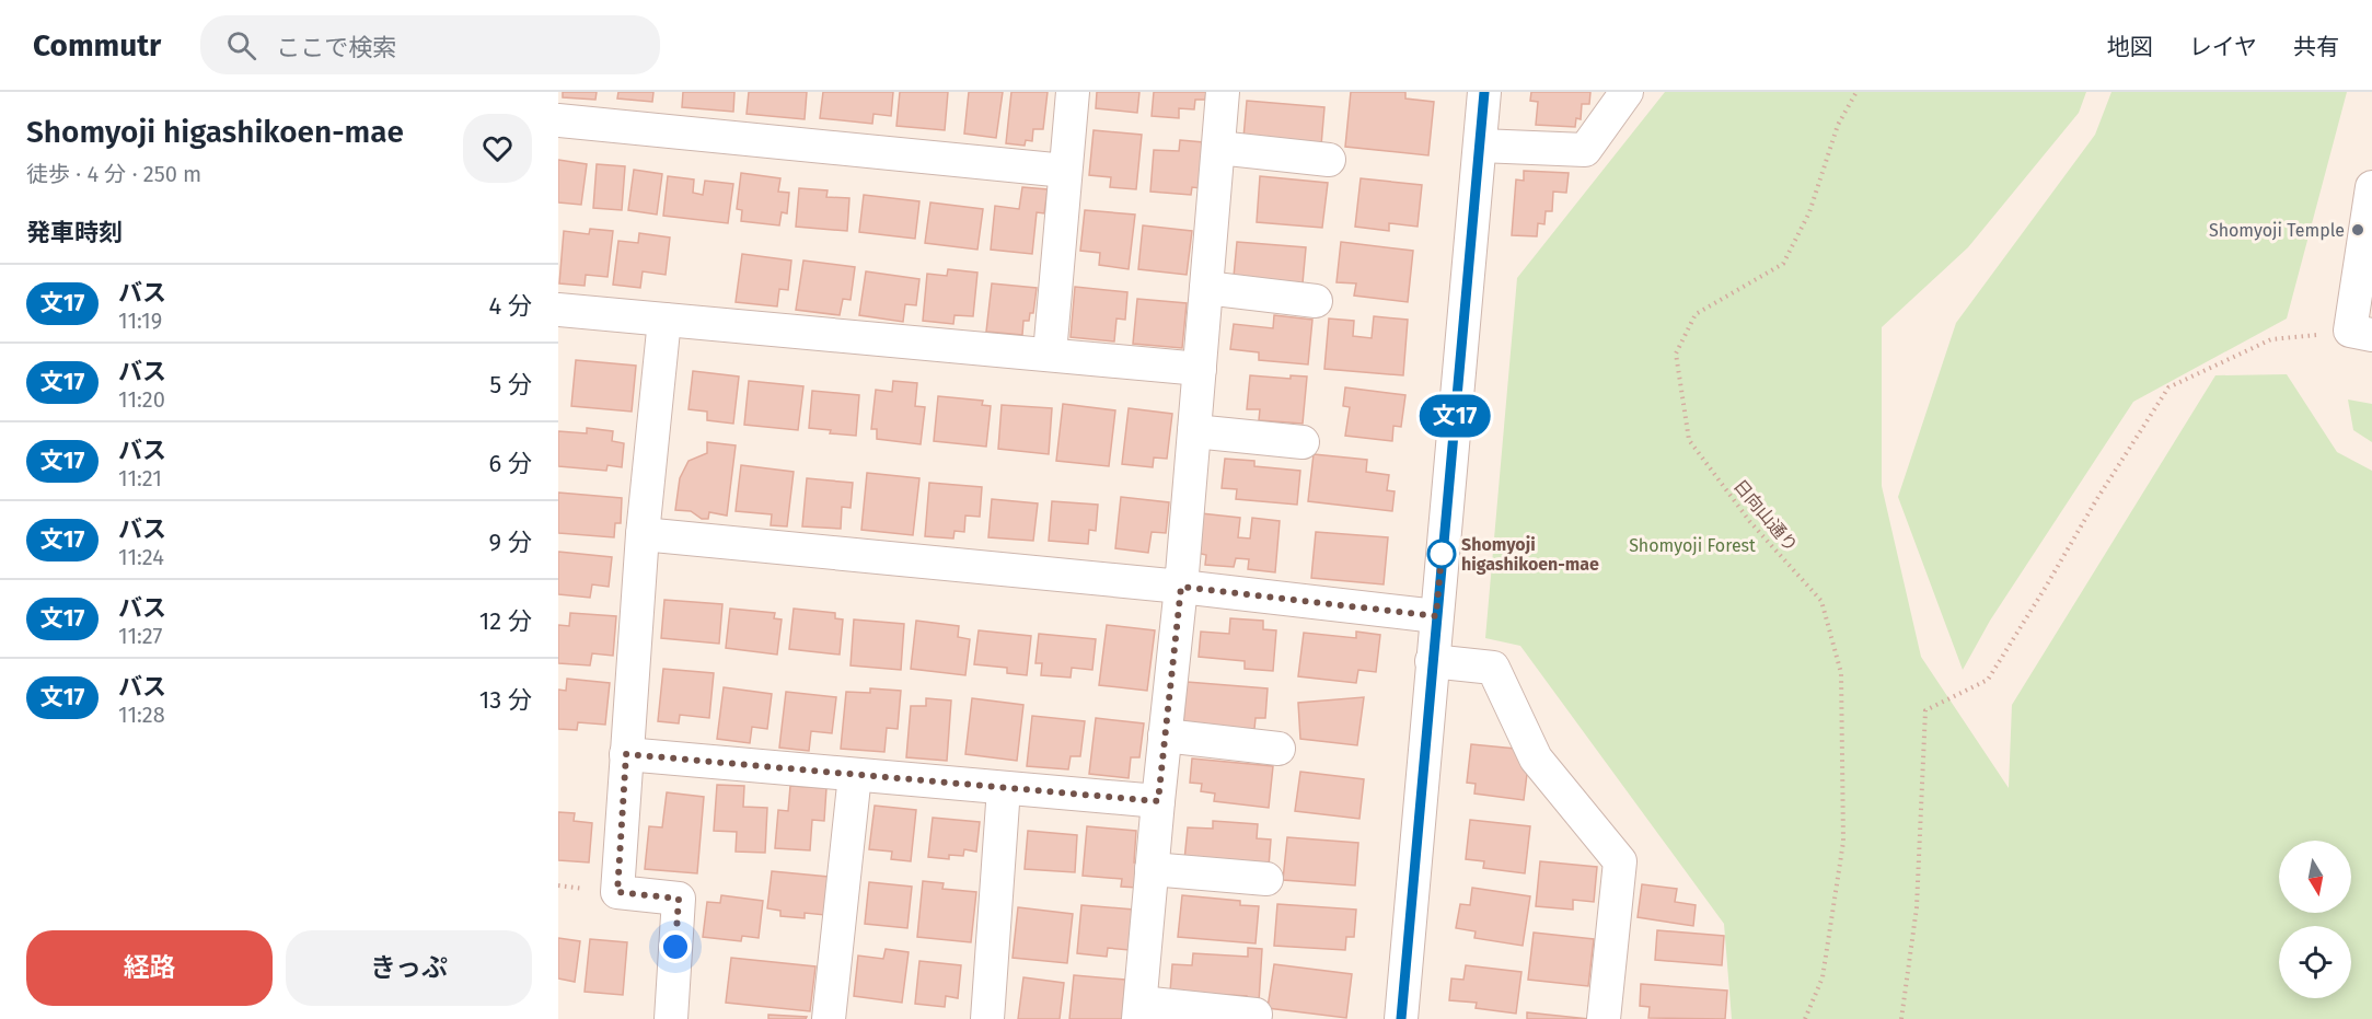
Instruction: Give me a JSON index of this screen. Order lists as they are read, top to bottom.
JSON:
{
  "streets": {
    "path": ["日向山通り"]
  },
  "parks": ["Shomyoji Forest"],
  "places": ["Shomyoji Temple", "Shomyoji higashikoen-mae"],
  "lines": ["bus line 文17"],
  "north": "bottom",
  "page": {
    "header": "Commutr",
    "search": "ここで検索",
    "nav": ["地図", "レイヤ", "共有"],
    "heading": [
      ["Shomyoji higashikoen-mae", "徒歩 · 4 分 · 250 m"],
      "発車時刻"
    ],
    "on_map": "文17",
    "list": [
      {
        "mark": "文17",
        "name": "バス",
        "note": "11:19",
        "value": "4 分"
      },
      {
        "mark": "文17",
        "name": "バス",
        "note": "11:20",
        "value": "5 分"
      },
      {
        "mark": "文17",
        "name": "バス",
        "note": "11:21",
        "value": "6 分"
      },
      {
        "mark": "文17",
        "name": "バス",
        "note": "11:24",
        "value": "9 分"
      },
      {
        "mark": "文17",
        "name": "バス",
        "note": "11:27",
        "value": "12 分"
      },
      {
        "mark": "文17",
        "name": "バス",
        "note": "11:28",
        "value": "13 分"
      }
    ],
    "buttons": ["経路", "きっぷ"]
  }
}
